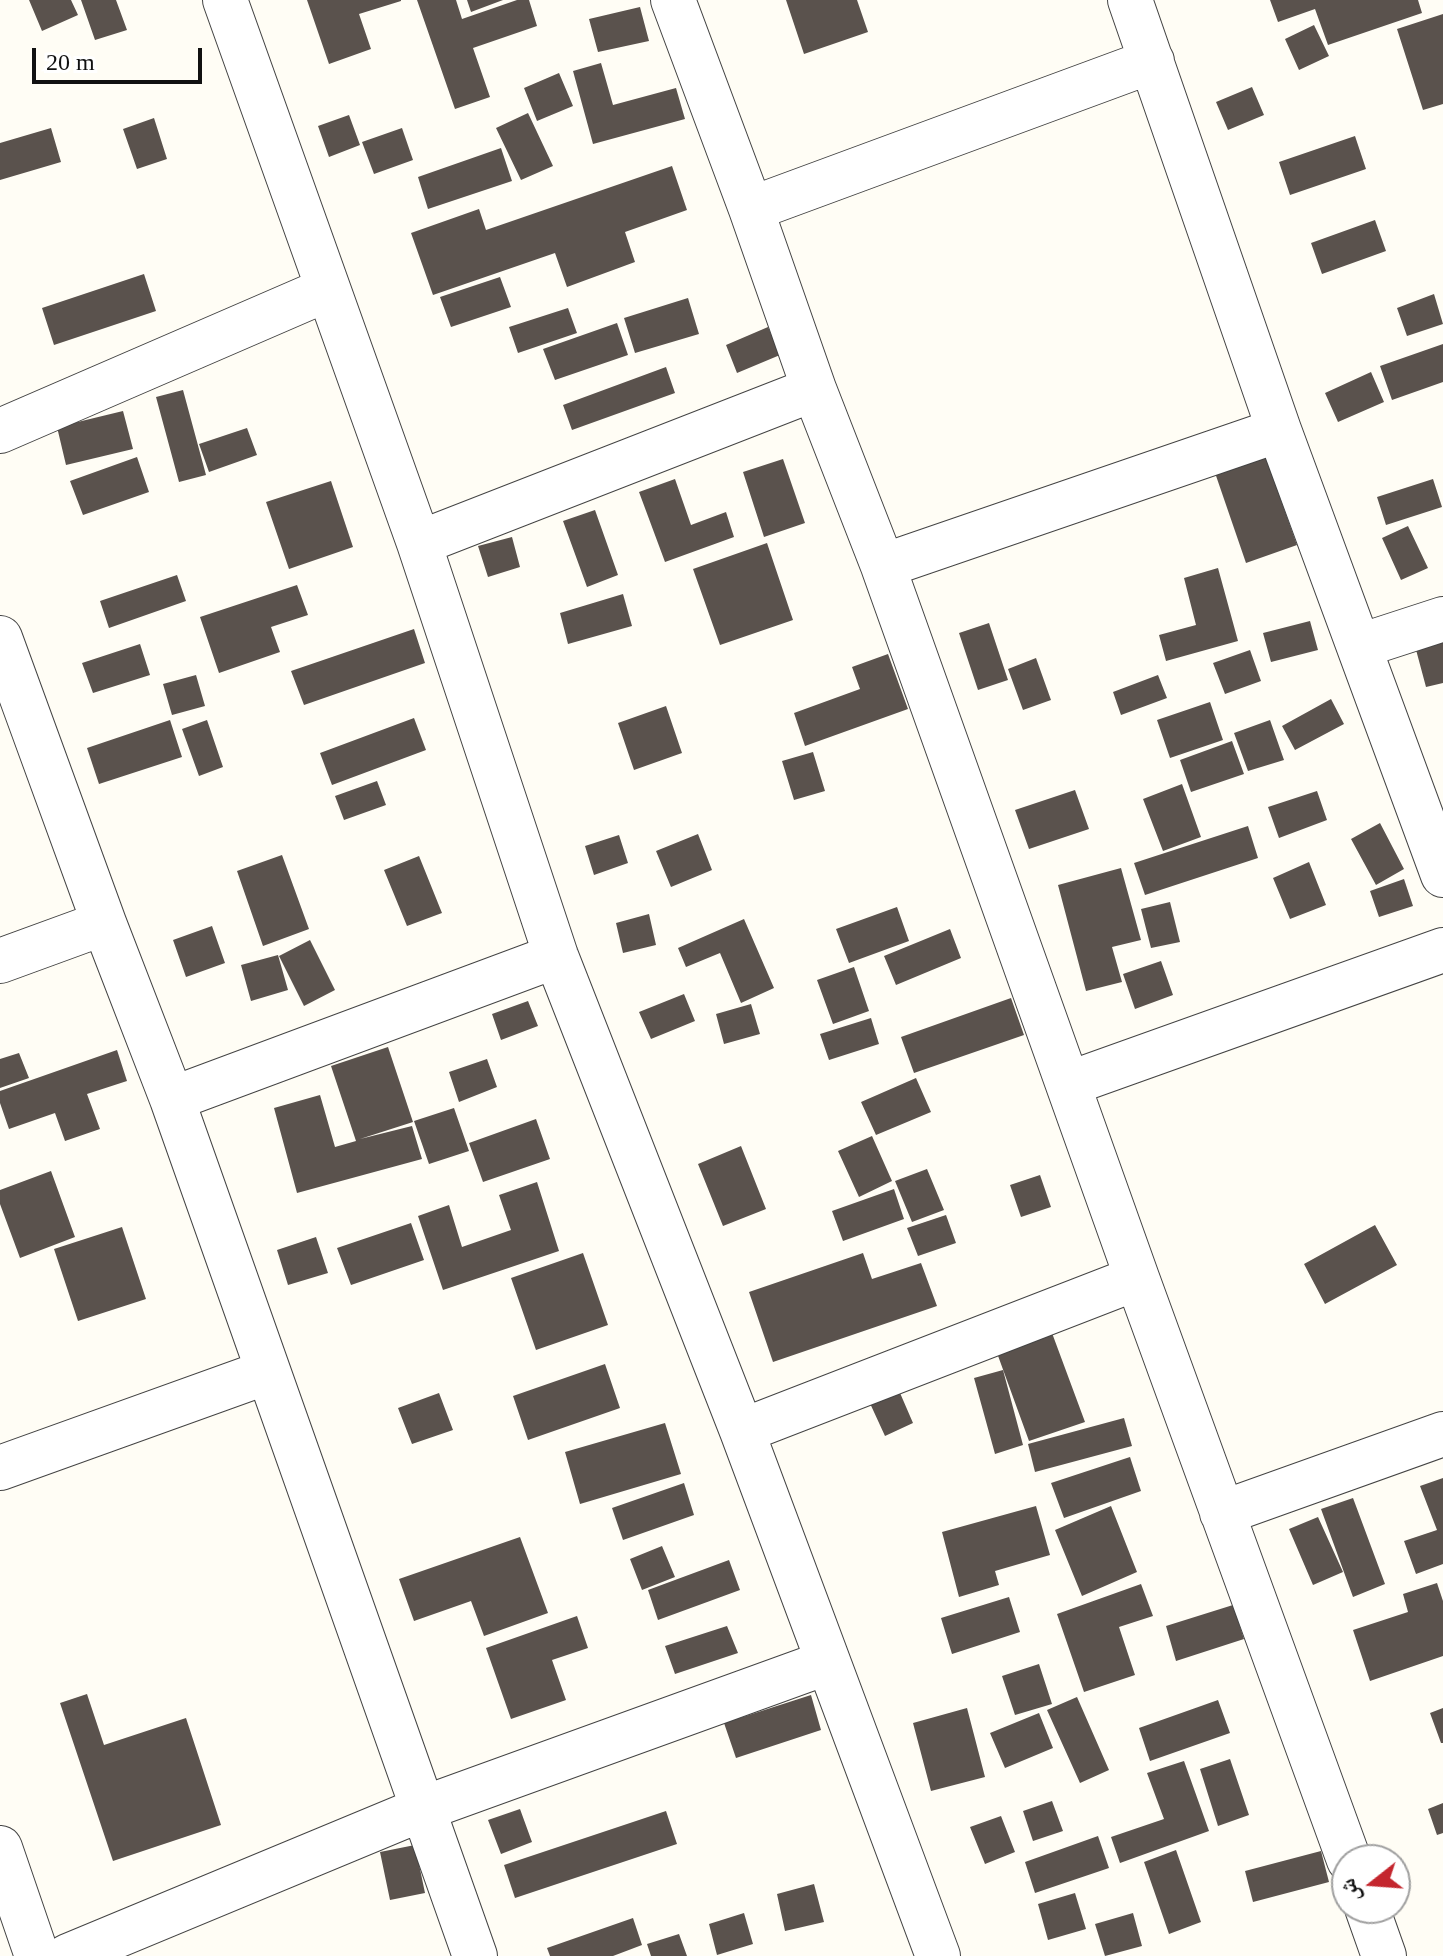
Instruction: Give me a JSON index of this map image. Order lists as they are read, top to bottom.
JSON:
{
  "scale_bar": "20 m",
  "north": "left"
}
